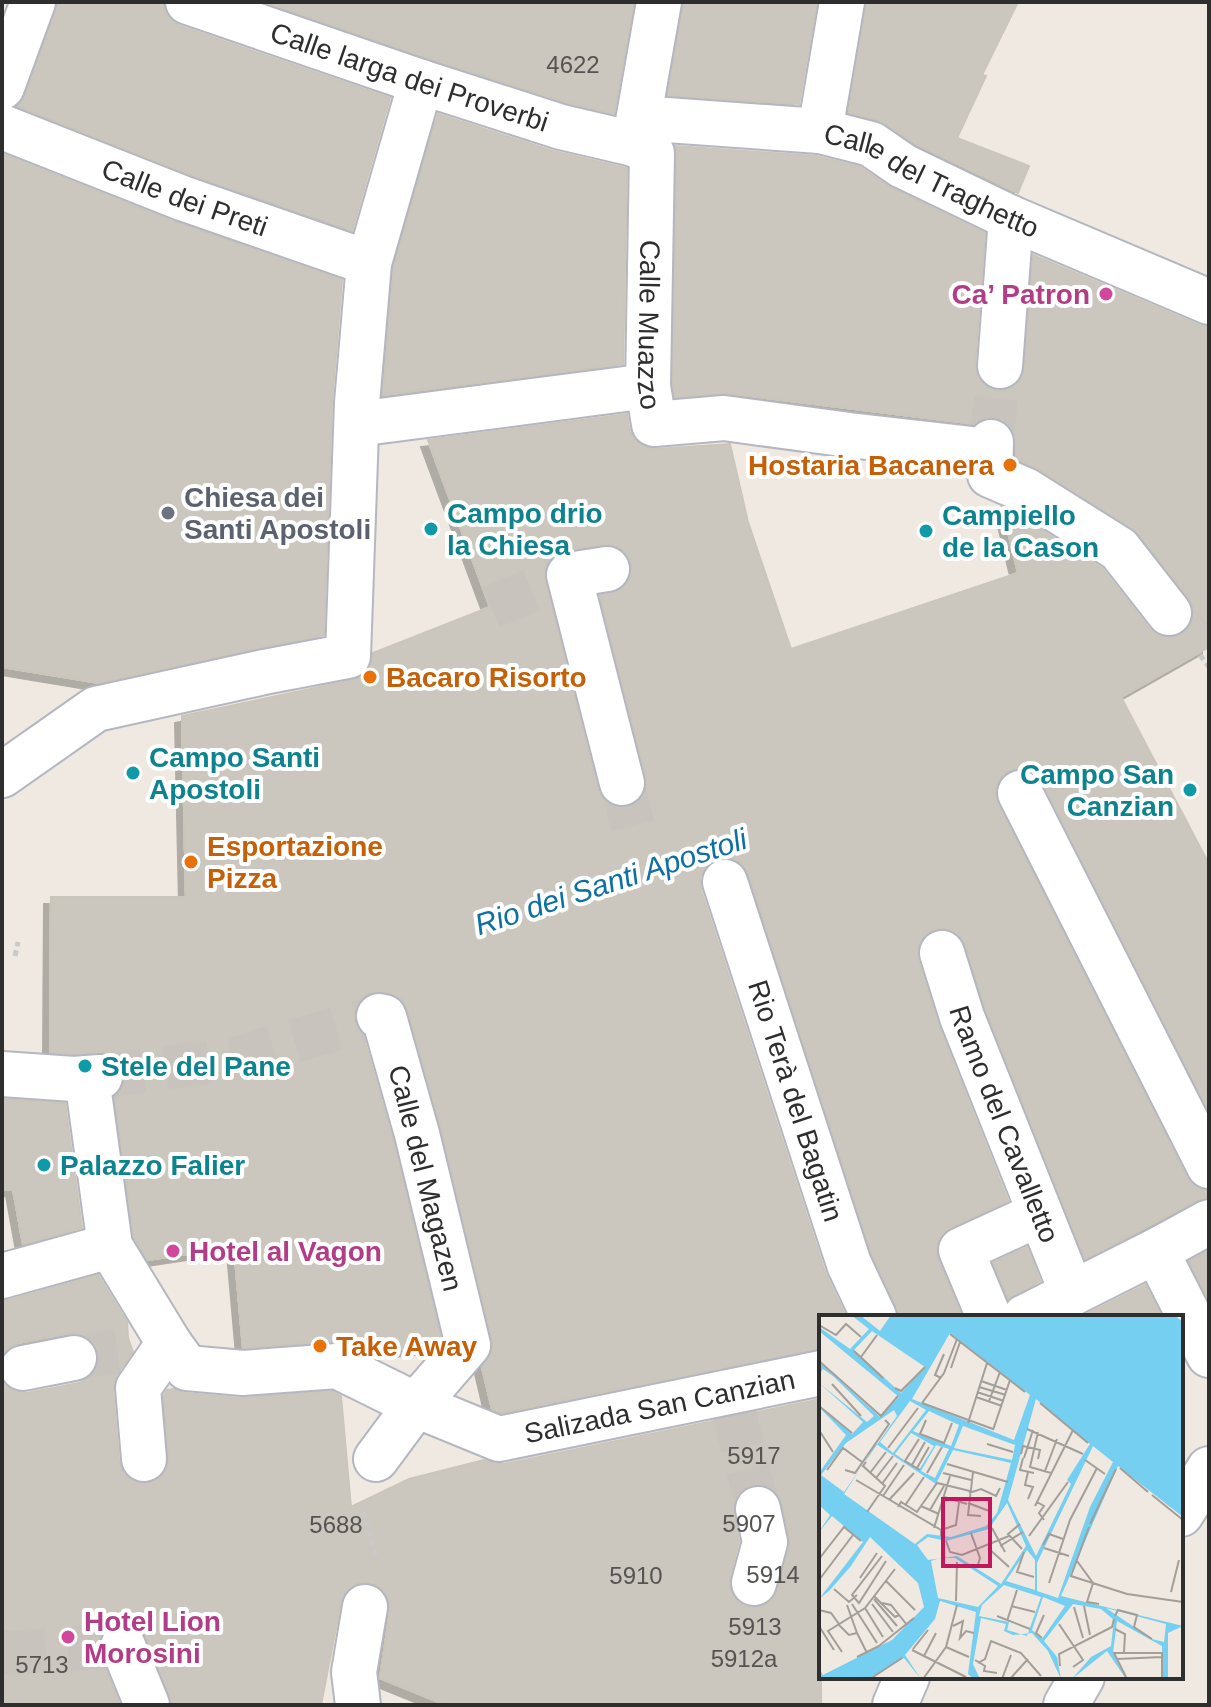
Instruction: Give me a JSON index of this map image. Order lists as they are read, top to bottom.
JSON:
{
  "streets": {
    "street": [
      "Calle larga dei Proverbi",
      "Calle del Traghetto",
      "Calle dei Preti",
      "Calle Muazzo",
      "Rio Terà del Bagatin",
      "Ramo del Cavalletto",
      "Calle del Magazen",
      "Salizada San Canzian"
    ]
  },
  "crossings": [
    ["Calle larga dei Proverbi", "Calle del Traghetto"],
    ["Calle larga dei Proverbi", "Calle Muazzo"],
    ["Calle del Traghetto", "Calle Muazzo"],
    ["Calle del Magazen", "Salizada San Canzian"]
  ],
  "water": ["Rio dei Santi Apostoli"],
  "places": [
    "Ca’ Patron",
    "Hostaria Bacanera",
    "Chiesa dei Santi Apostoli",
    "Campo drio la Chiesa",
    "Campiello de la Cason",
    "Bacaro Risorto",
    "Campo Santi Apostoli",
    "Campo San Canzian",
    "Esportazione Pizza",
    "Stele del Pane",
    "Palazzo Falier",
    "Hotel al Vagon",
    "Take Away",
    "Hotel Lion Morosini"
  ],
  "house_numbers": [
    "4622",
    "5917",
    "5907",
    "5688",
    "5914",
    "5910",
    "5913",
    "5912a",
    "5713"
  ]
}
